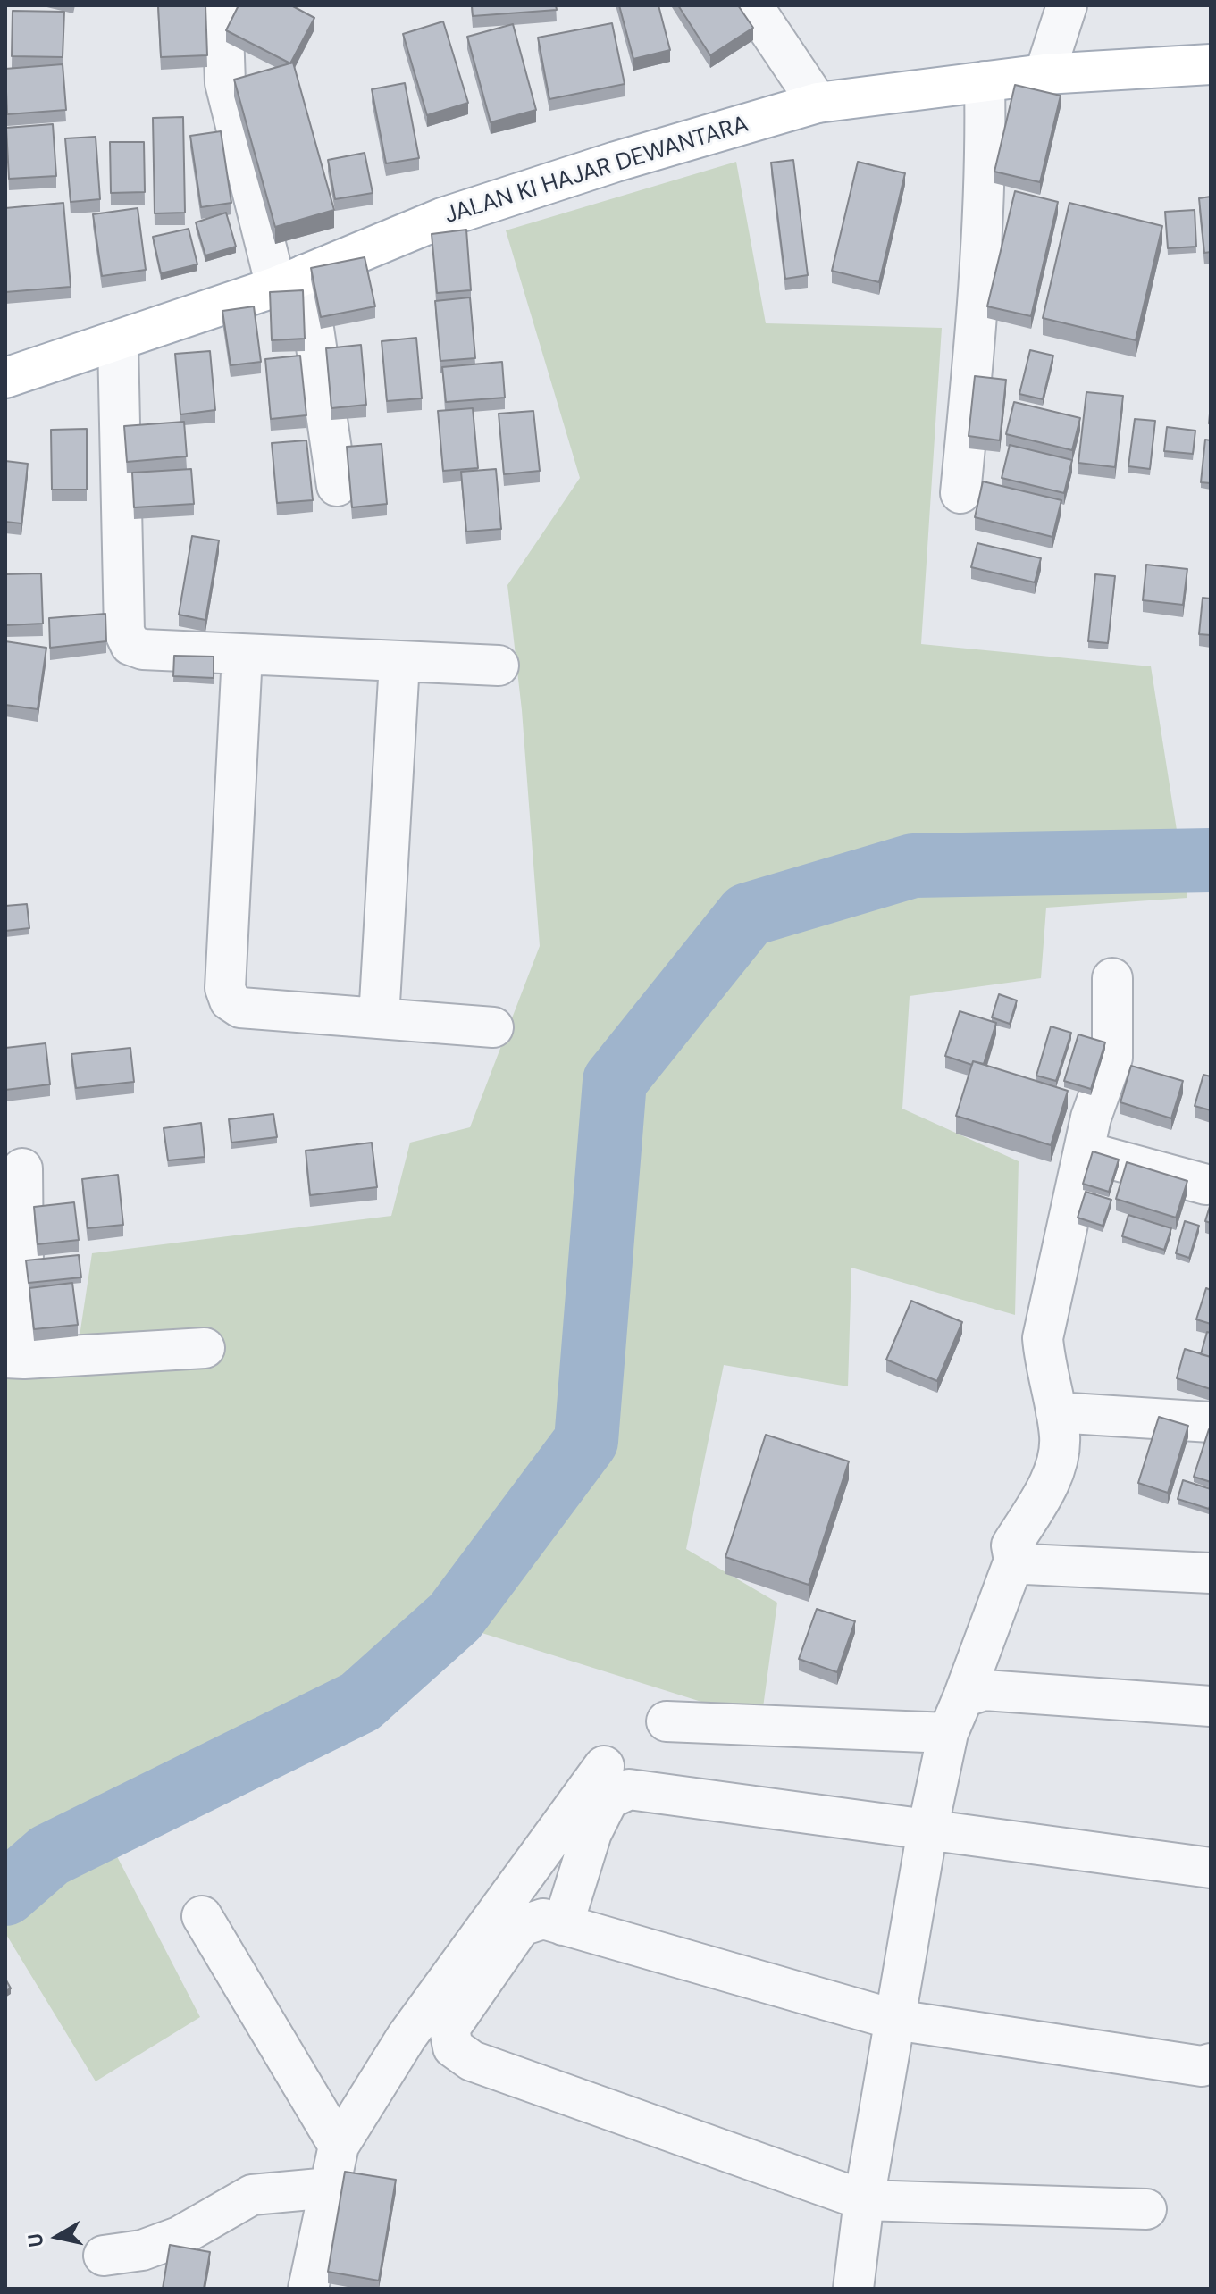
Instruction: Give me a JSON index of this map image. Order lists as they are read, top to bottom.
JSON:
{
  "streets": {
    "main road": ["JALAN KI HAJAR DEWANTARA"]
  },
  "north": "left"
}
